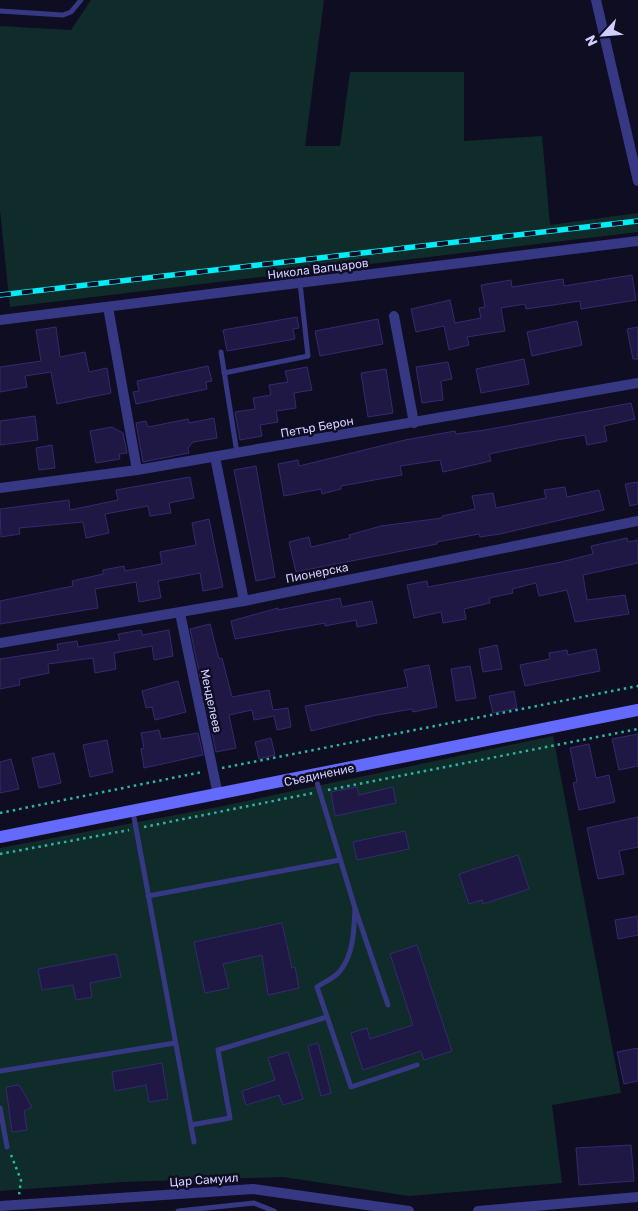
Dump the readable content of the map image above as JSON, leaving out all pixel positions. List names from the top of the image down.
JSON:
{
  "streets": {
    "street": [
      "Никола Вапцаров",
      "Петър Берон",
      "Пионерска",
      "Менделеев",
      "Съединение",
      "Цар Самуил"
    ]
  },
  "crossings": [
    ["Пионерска", "Менделеев"],
    ["Менделеев", "Съединение"]
  ],
  "north": "bottom left"
}
